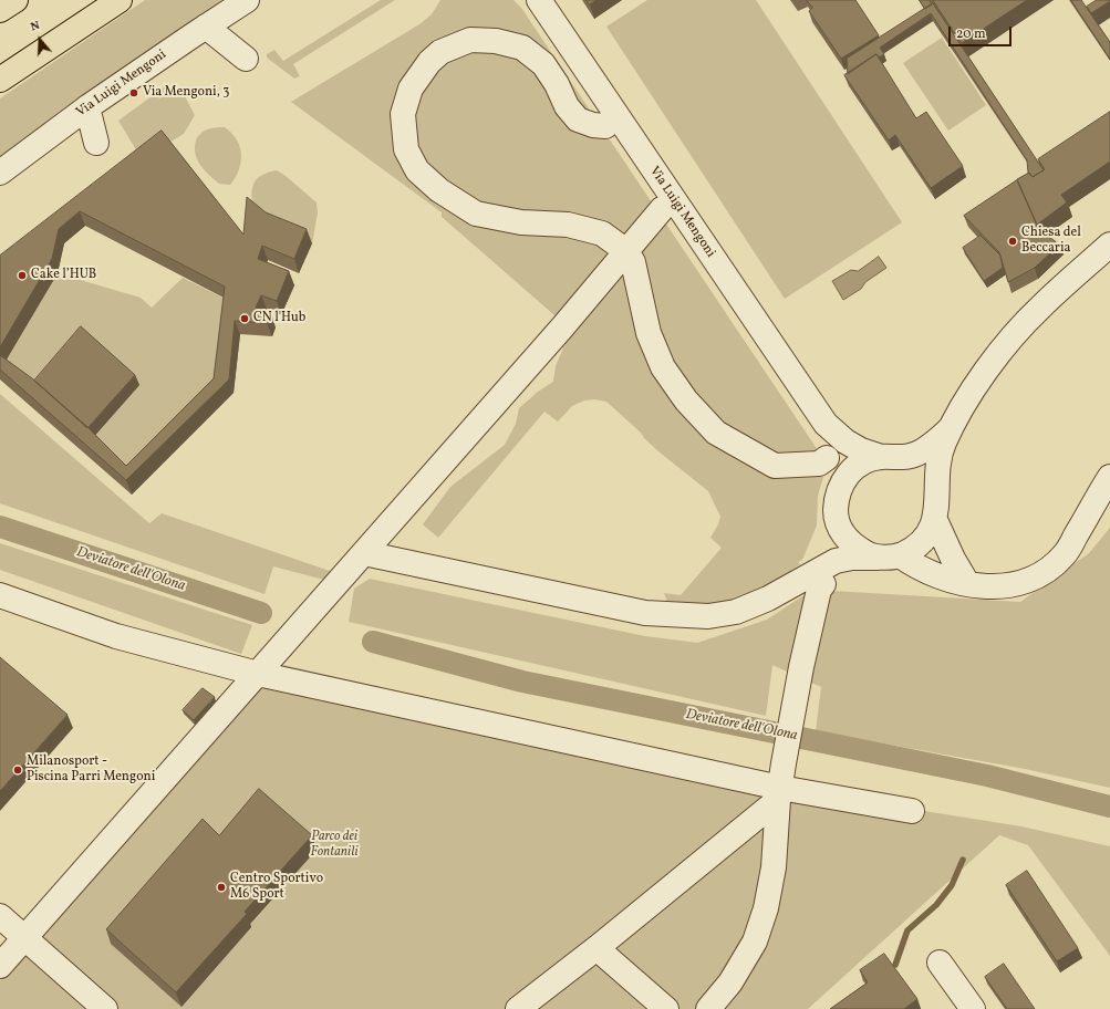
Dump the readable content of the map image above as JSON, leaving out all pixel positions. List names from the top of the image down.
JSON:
{
  "streets": {
    "street": ["Via Luigi Mengoni"]
  },
  "water": ["Deviatore dell'Olona"],
  "parks": ["Parco dei Fontanili"],
  "places": [
    "Via Mengoni, 3",
    "Chiesa del Beccaria",
    "Cake l’HUB",
    "CN l'Hub",
    "Milanosport - Piscina Parri Mengoni",
    "Centro Sportivo M6 Sport"
  ],
  "scale_bar": "20 m",
  "north": "top"
}
